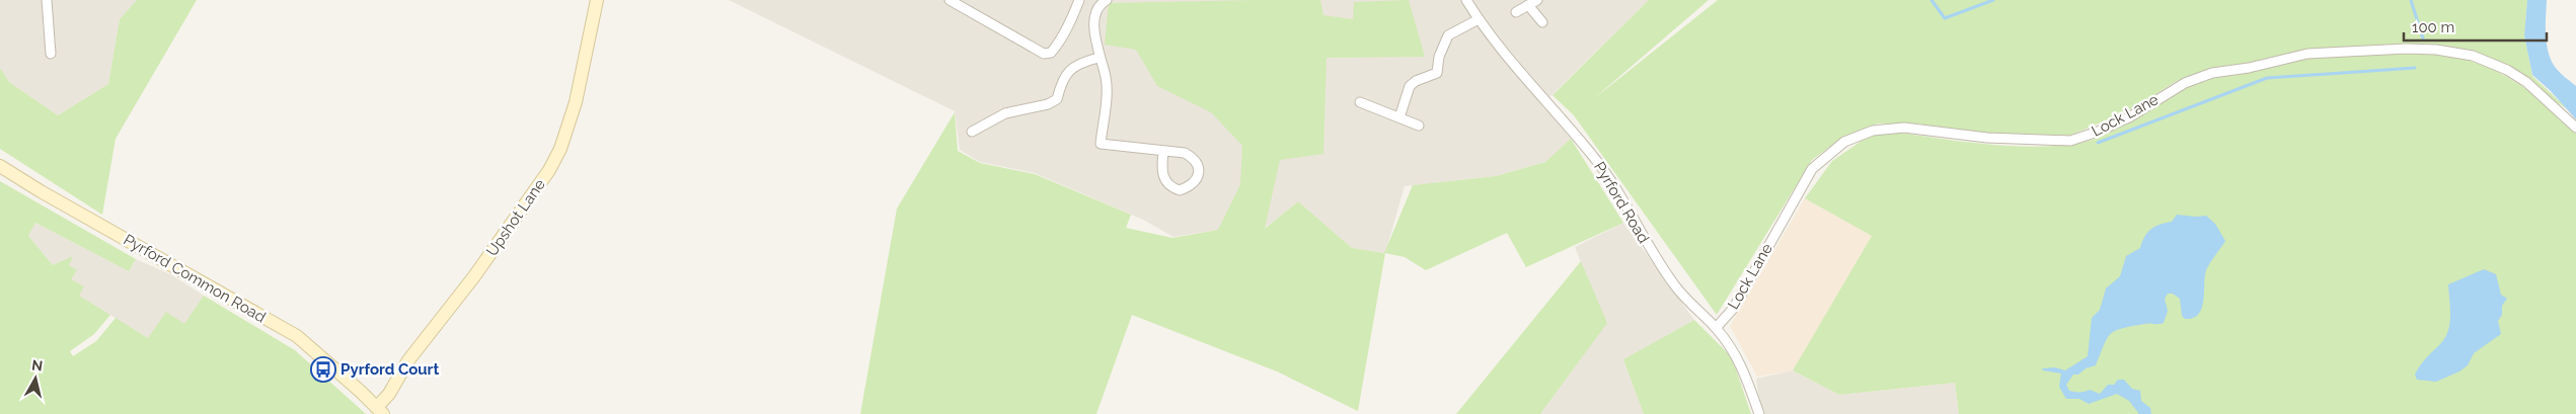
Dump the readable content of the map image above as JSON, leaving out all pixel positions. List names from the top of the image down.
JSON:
{
  "streets": {
    "main road": ["Upshot Lane", "Pyrford Common Road"],
    "street": ["Lock Lane", "Pyrford Road"]
  },
  "crossings": [
    ["Lock Lane", "Pyrford Road"],
    ["Upshot Lane", "Pyrford Common Road"]
  ],
  "places": {
    "bus stop": ["Pyrford Court"]
  },
  "scale_bar": "100 m",
  "north": "top"
}
